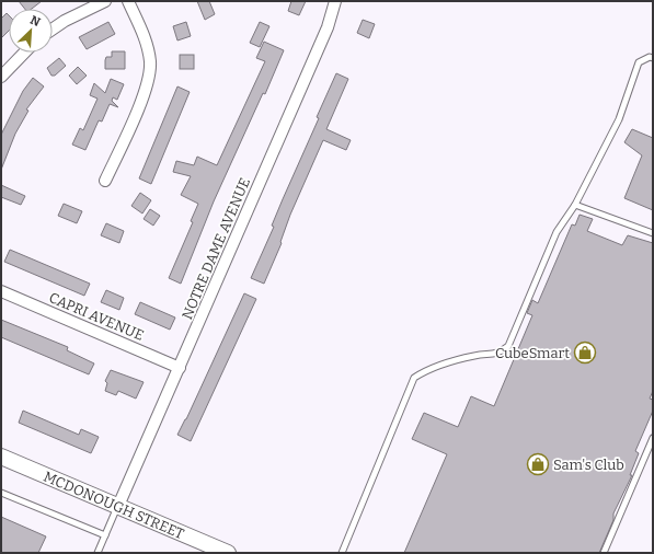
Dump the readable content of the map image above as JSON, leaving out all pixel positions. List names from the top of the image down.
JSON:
{
  "streets": {
    "street": ["NOTRE DAME AVENUE", "CAPRI AVENUE", "MCDONOUGH STREET"]
  },
  "crossings": [
    ["NOTRE DAME AVENUE", "CAPRI AVENUE"],
    ["NOTRE DAME AVENUE", "MCDONOUGH STREET"]
  ],
  "places": {
    "shop": ["CubeSmart", "Sam's Club"]
  },
  "north": "top right"
}
